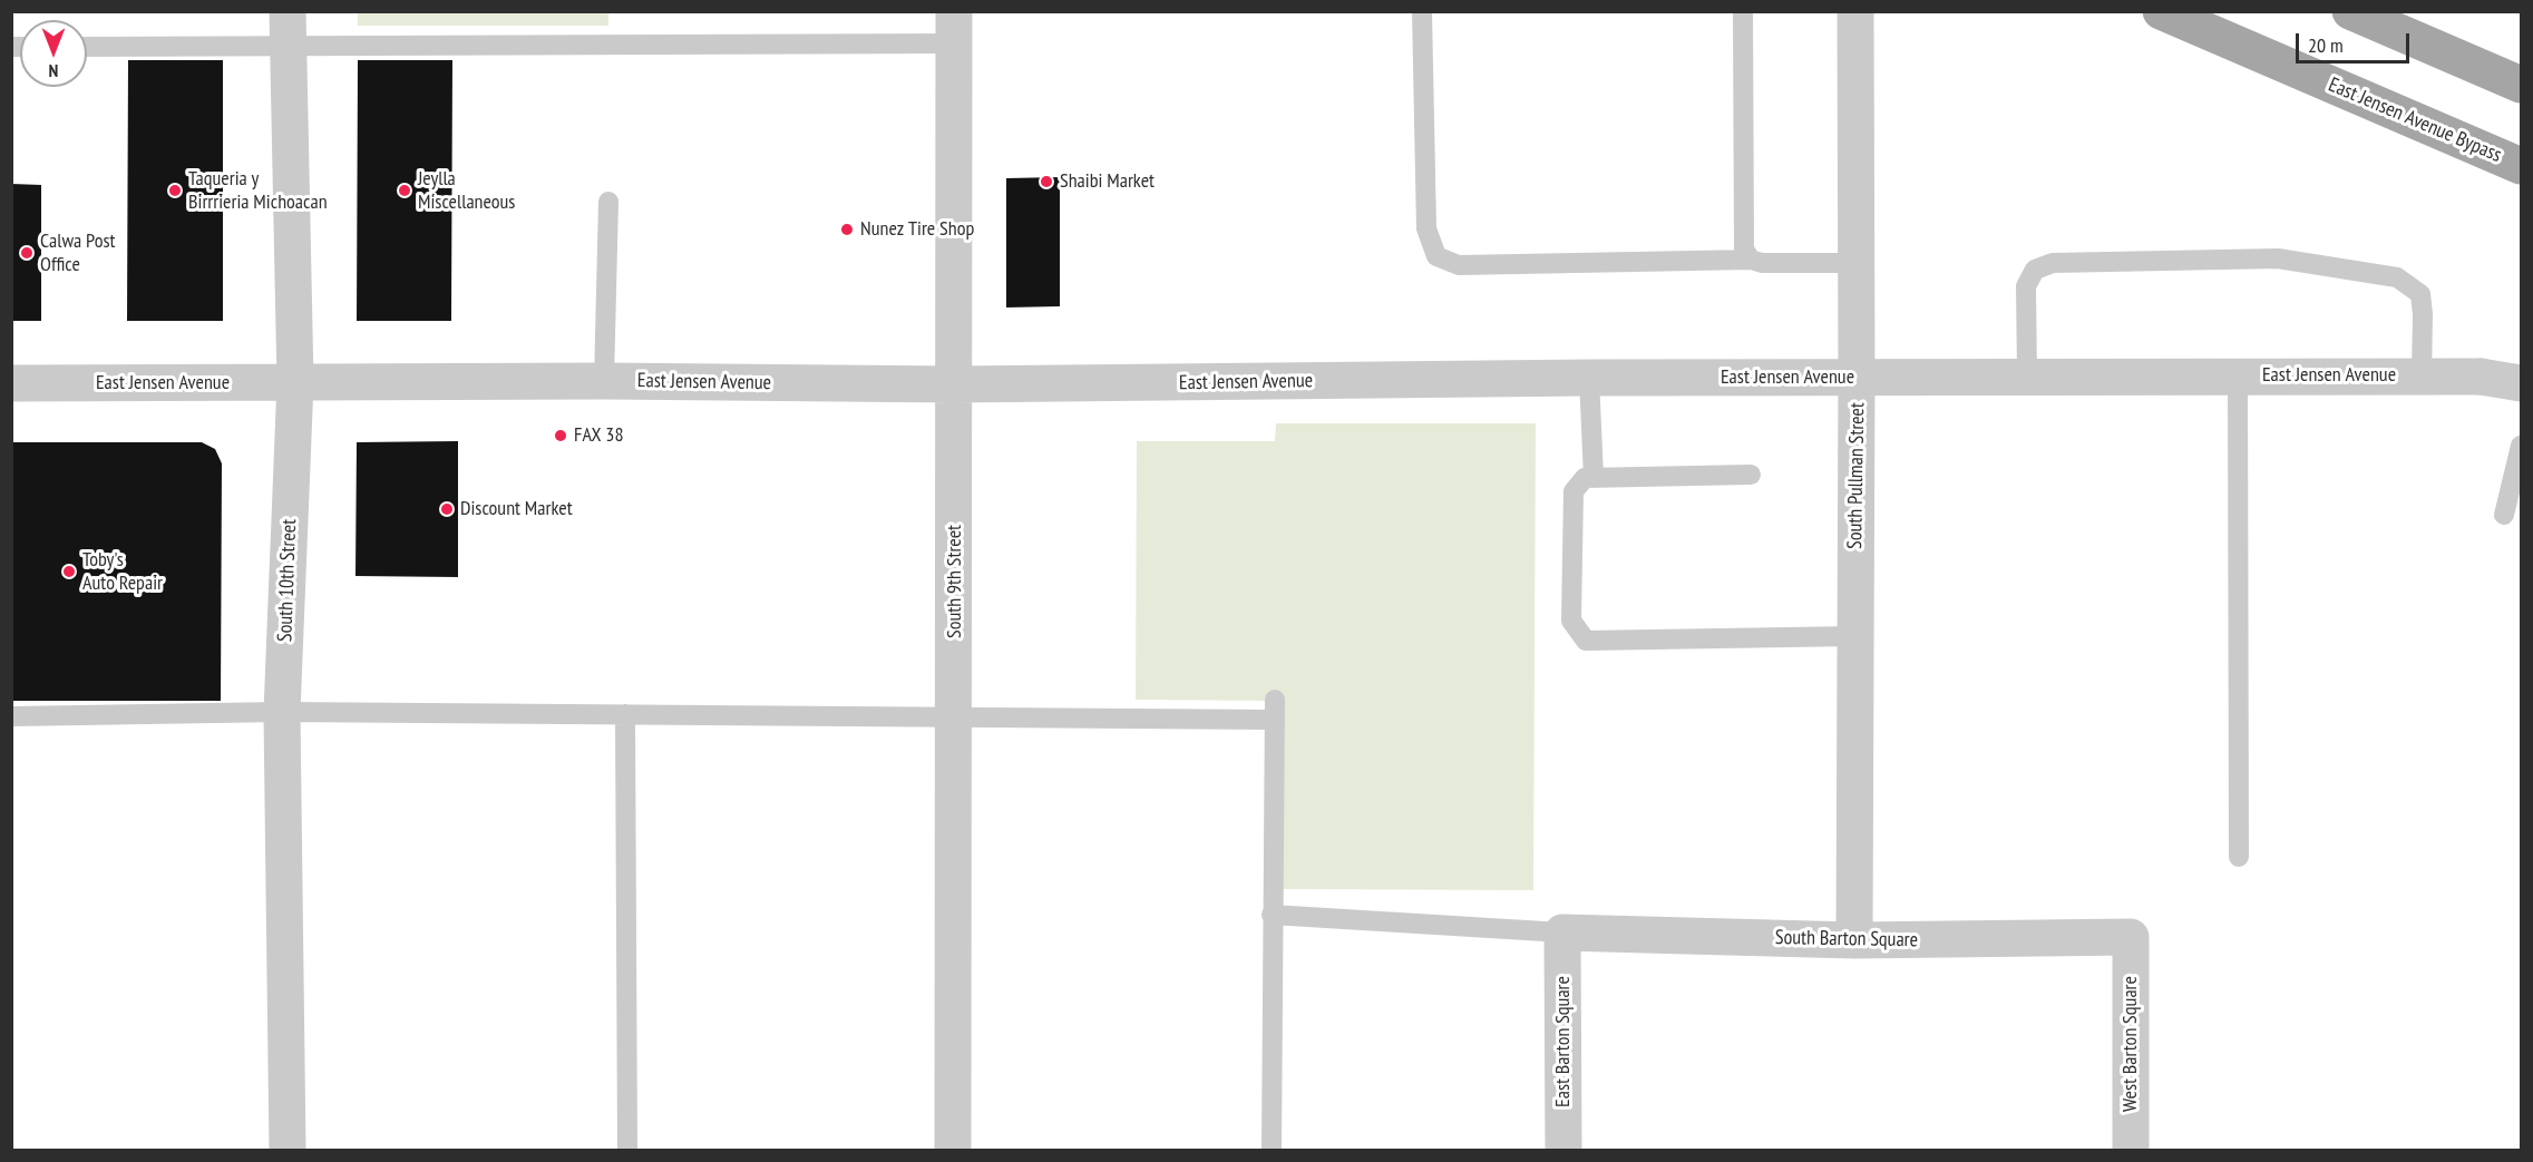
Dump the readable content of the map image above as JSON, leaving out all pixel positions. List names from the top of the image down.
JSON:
{
  "streets": {
    "main road": ["East Jensen Avenue Bypass"],
    "street": [
      "East Jensen Avenue",
      "South Pullman Street",
      "South 10th Street",
      "South 9th Street",
      "South Barton Square",
      "East Barton Square",
      "West Barton Square"
    ]
  },
  "crossings": [
    ["East Jensen Avenue", "South Pullman Street"],
    ["East Jensen Avenue", "South 10th Street"],
    ["East Jensen Avenue", "South 9th Street"],
    ["South Pullman Street", "South Barton Square"],
    ["South Barton Square", "East Barton Square"],
    ["South Barton Square", "West Barton Square"]
  ],
  "places": [
    "Shaibi Market",
    "Taqueria y Birrrieria Michoacan",
    "Jeylla Miscellaneous",
    "Nunez Tire Shop",
    "Calwa Post Office",
    "FAX 38",
    "Discount Market",
    "Toby's Auto Repair"
  ],
  "scale_bar": "20 m",
  "north": "bottom"
}
